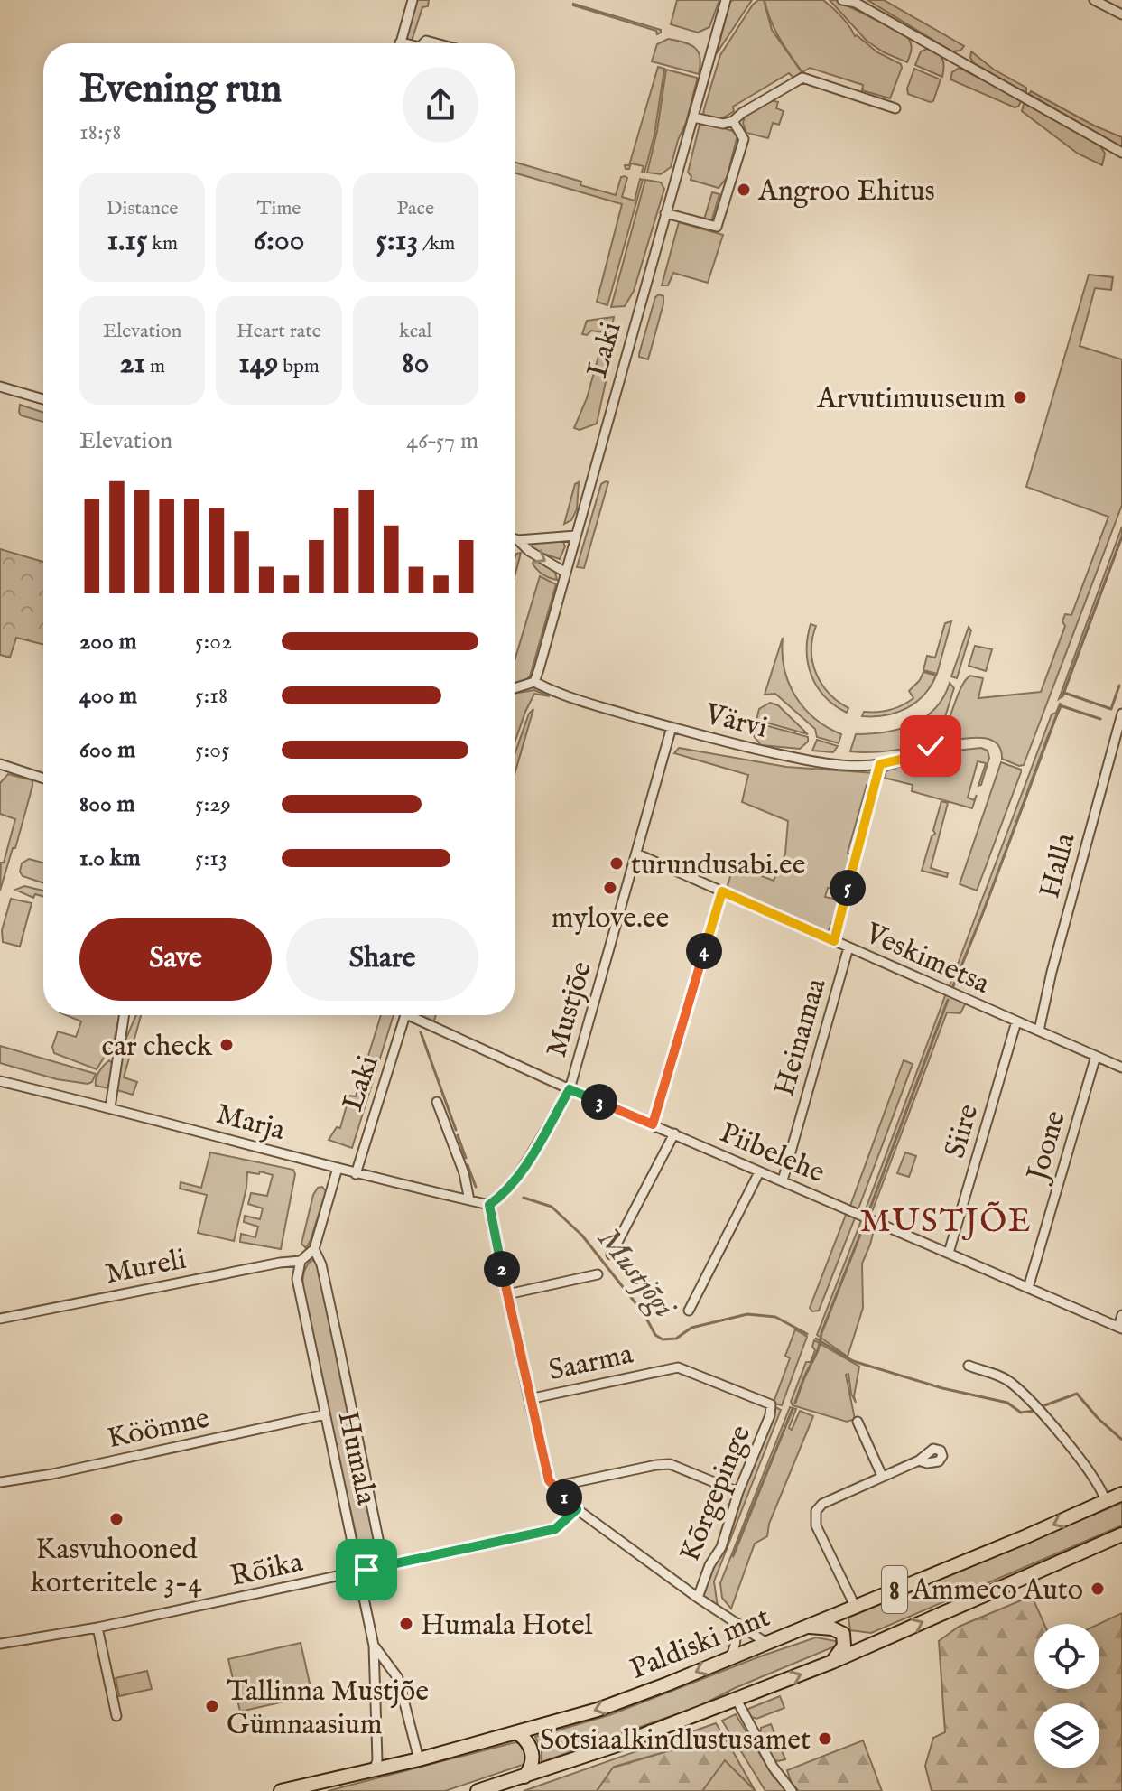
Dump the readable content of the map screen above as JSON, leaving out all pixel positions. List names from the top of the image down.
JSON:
{
  "streets": {
    "main road": ["8", "Paldiski mnt"],
    "street": [
      "Laki",
      "Värvi",
      "Halla",
      "Veskimetsa",
      "Mustjõe",
      "Heinamaa",
      "Marja",
      "Siire",
      "Joone",
      "Piibelehe",
      "Mureli",
      "Saarma",
      "Köömne",
      "Humala",
      "Kõrgepinge",
      "Rõika"
    ]
  },
  "crossings": [
    ["Laki", "Värvi"],
    ["Laki", "Marja"],
    ["Värvi", "Mustjõe"],
    ["Halla", "Veskimetsa"],
    ["Veskimetsa", "Mustjõe"],
    ["Veskimetsa", "Heinamaa"],
    ["Veskimetsa", "Siire"],
    ["Veskimetsa", "Joone"],
    ["Mustjõe", "Marja"],
    ["Mustjõe", "Piibelehe"],
    ["Heinamaa", "Piibelehe"],
    ["Siire", "Piibelehe"],
    ["Joone", "Piibelehe"],
    ["Mureli", "Humala"],
    ["Saarma", "Kõrgepinge"],
    ["Köömne", "Humala"],
    ["Humala", "Rõika"],
    ["Humala", "Paldiski mnt"]
  ],
  "districts": ["MUSTJÕE"],
  "water": ["Mustjõgi"],
  "places": [
    "Angroo Ehitus",
    "Arvutimuuseum",
    "turundusabi.ee",
    "mylove.ee",
    "car check",
    "Kasvuhooned korteritele 3-4",
    "Ammeco Auto",
    "Humala Hotel",
    "Tallinna Mustjõe Gümnaasium",
    "Sotsiaalkindlustusamet"
  ],
  "page": {
    "heading": ["Evening run", "18:58"],
    "stats": [
      ["Distance", "1.15 km"],
      ["Time", "6:00"],
      ["Pace", "5:13 /km"],
      ["Elevation", "21 m"],
      ["Heart rate", "149 bpm"],
      ["kcal", "80"]
    ],
    "chart": ["Elevation", "46–57 m"],
    "list": [
      {
        "name": "200 m",
        "note": "5:02"
      },
      {
        "name": "400 m",
        "note": "5:18"
      },
      {
        "name": "600 m",
        "note": "5:05"
      },
      {
        "name": "800 m",
        "note": "5:29"
      },
      {
        "name": "1.0 km",
        "note": "5:13"
      }
    ],
    "pins": [
      "5",
      "4",
      "3",
      "2",
      "1"
    ],
    "buttons": ["Save", "Share"]
  }
}
